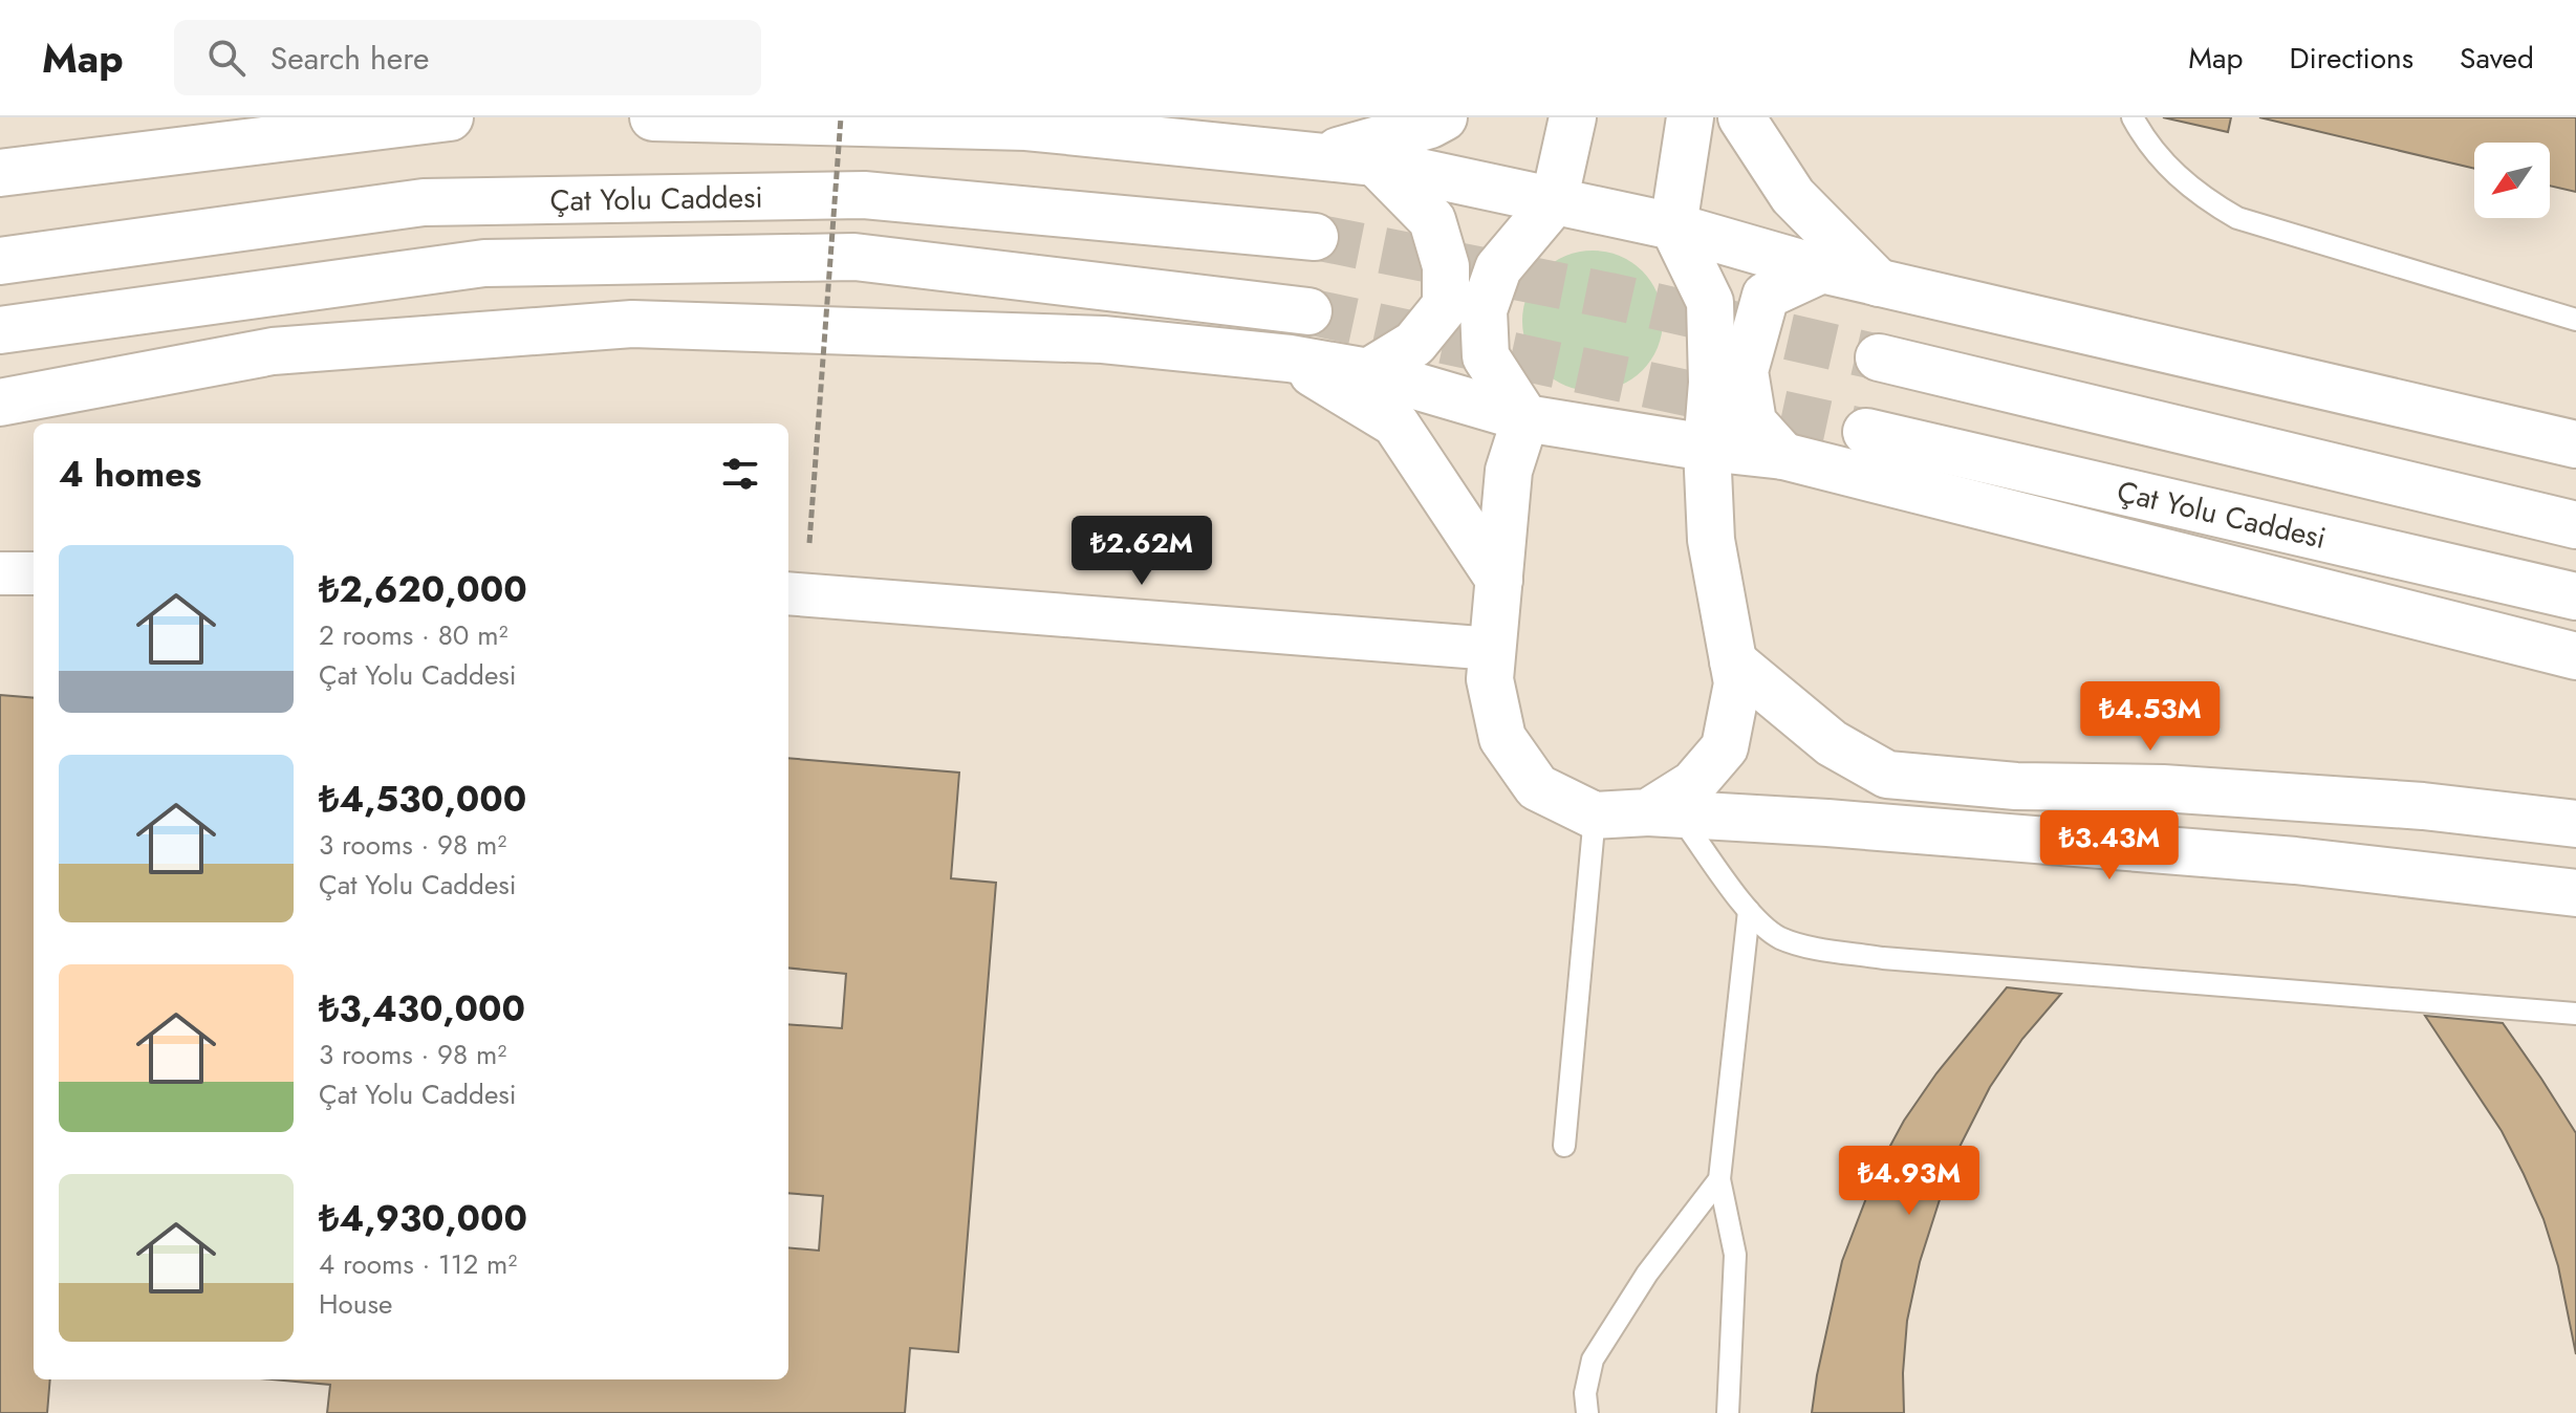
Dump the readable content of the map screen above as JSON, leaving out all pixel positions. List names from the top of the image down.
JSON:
{
  "streets": {
    "main road": ["Çat Yolu Caddesi"]
  },
  "north": "bottom left",
  "page": {
    "header": "Map",
    "search": "Search here",
    "nav": ["Map", "Directions", "Saved"],
    "heading": "4 homes",
    "price": [
      "₺2.62M",
      "₺4.53M",
      "₺3.43M",
      "₺4.93M"
    ],
    "list": [
      {
        "name": "₺2,620,000",
        "note": "2 rooms · 80 m² · Çat Yolu Caddesi"
      },
      {
        "name": "₺4,530,000",
        "note": "3 rooms · 98 m² · Çat Yolu Caddesi"
      },
      {
        "name": "₺3,430,000",
        "note": "3 rooms · 98 m² · Çat Yolu Caddesi"
      },
      {
        "name": "₺4,930,000",
        "note": "4 rooms · 112 m² · House"
      }
    ]
  }
}
